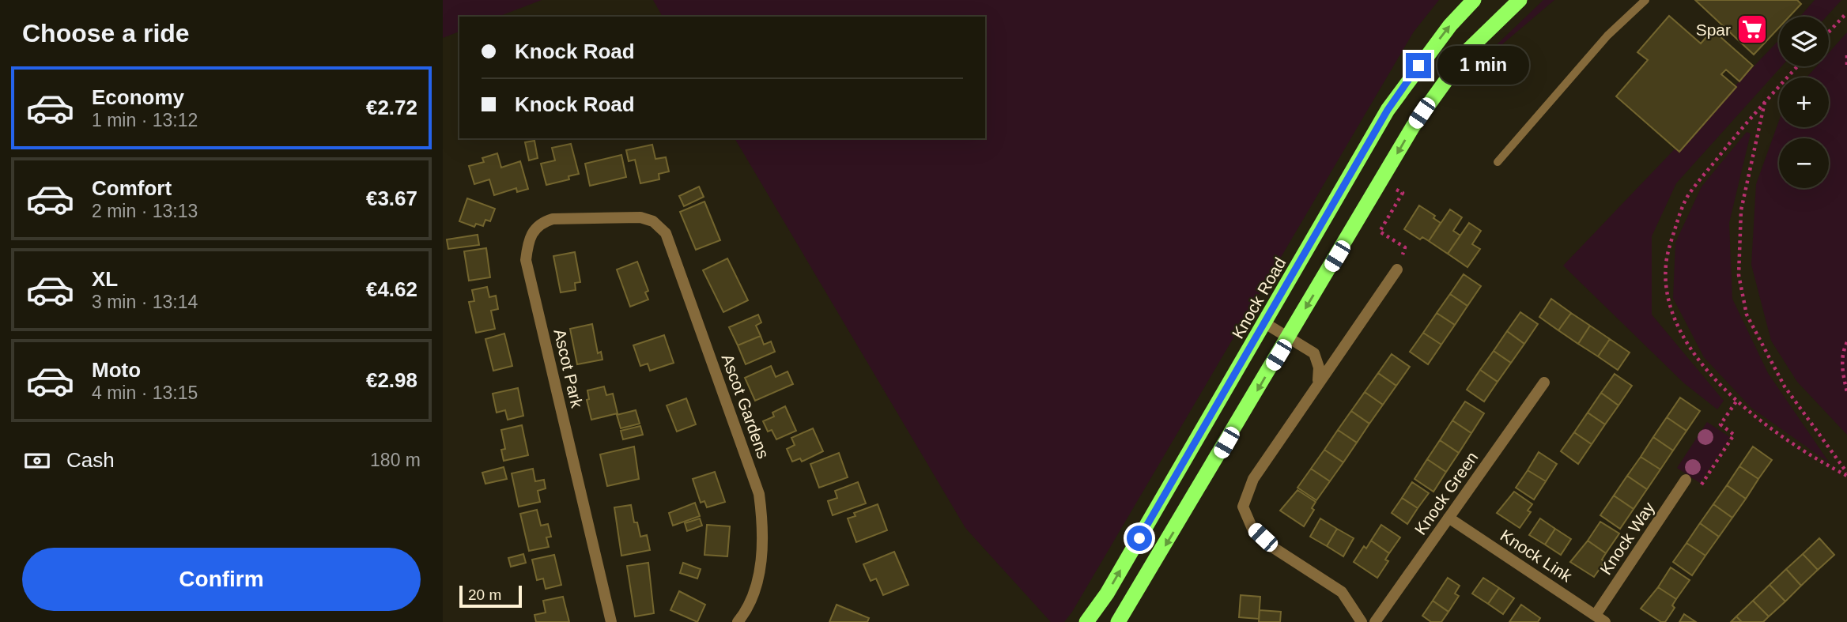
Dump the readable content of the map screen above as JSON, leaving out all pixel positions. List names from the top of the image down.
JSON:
{
  "streets": {
    "highway": ["Knock Road"],
    "street": [
      "Ascot Park",
      "Ascot Gardens",
      "Knock Green",
      "Knock Way",
      "Knock Link"
    ]
  },
  "crossings": [
    ["Ascot Park", "Ascot Gardens"],
    ["Knock Green", "Knock Link"],
    ["Knock Way", "Knock Link"]
  ],
  "places": {
    "supermarket": ["Spar"]
  },
  "scale_bar": "20 m",
  "page": {
    "heading": "Choose a ride",
    "map_buttons": ["+", "−"],
    "banner": ["Knock Road", "Knock Road"],
    "bubble": "1 min",
    "list": [
      {
        "name": "Economy",
        "note": "1 min · 13:12",
        "value": "€2.72"
      },
      {
        "name": "Comfort",
        "note": "2 min · 13:13",
        "value": "€3.67"
      },
      {
        "name": "XL",
        "note": "3 min · 13:14",
        "value": "€4.62"
      },
      {
        "name": "Moto",
        "note": "4 min · 13:15",
        "value": "€2.98"
      }
    ],
    "pay": ["Cash", "180 m"],
    "buttons": "Confirm",
    "scale": "20 m"
  }
}
